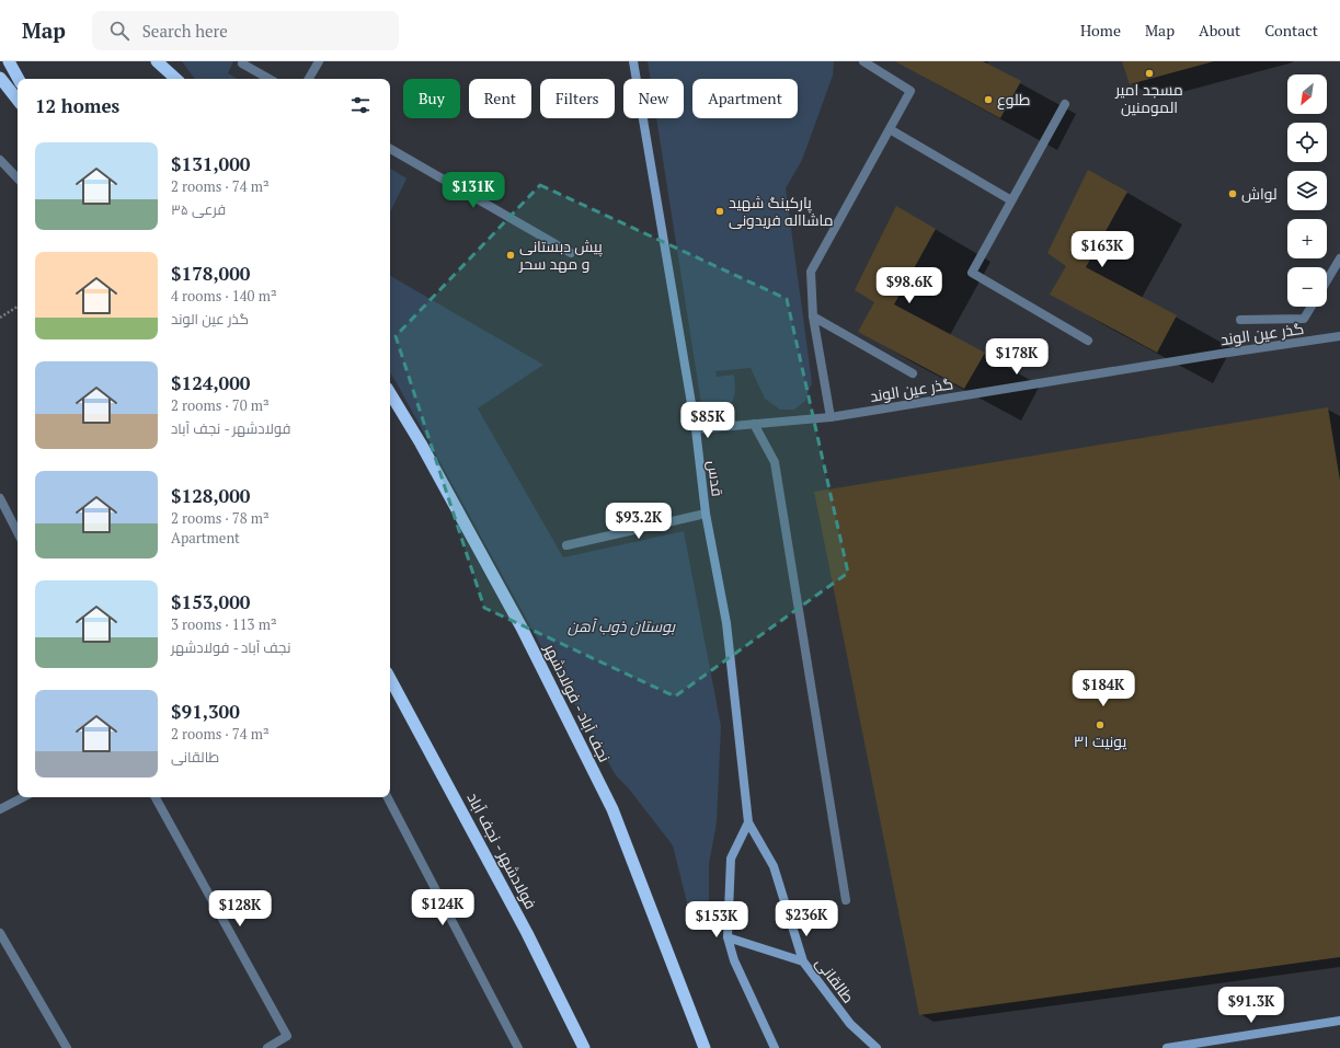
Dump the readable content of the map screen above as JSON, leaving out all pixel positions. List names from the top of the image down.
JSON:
{
  "streets": {
    "highway": ["نجف آباد - فولادشهر", "فولادشهر - نجف آباد"],
    "main road": ["قدس", "طالقانی"],
    "street": ["گذر عین الوند"]
  },
  "crossings": [
    ["گذر عین الوند", "قدس"],
    ["قدس", "طالقانی"]
  ],
  "parks": ["بوستان ذوب آهن"],
  "places": [
    "مسجد امیر المومنین",
    "طلوع",
    "لواش",
    "پارکینگ شهید ماشااله فریدونی",
    "پیش دبستانی و مهد سحر",
    "یونیت ۳۱"
  ],
  "north": "bottom left",
  "page": {
    "header": "Map",
    "search": "Search here",
    "nav": [
      "Home",
      "Map",
      "About",
      "Contact"
    ],
    "map_buttons": ["+", "−"],
    "chip": [
      "Buy",
      "Rent",
      "Filters",
      "New",
      "Apartment"
    ],
    "heading": "12 homes",
    "list": [
      {
        "name": "$131,000",
        "note": "2 rooms · 74 m² · فرعی ۳۵"
      },
      {
        "name": "$178,000",
        "note": "4 rooms · 140 m² · گذر عین الوند"
      },
      {
        "name": "$124,000",
        "note": "2 rooms · 70 m² · فولادشهر - نجف آباد"
      },
      {
        "name": "$128,000",
        "note": "2 rooms · 78 m² · Apartment"
      },
      {
        "name": "$153,000",
        "note": "3 rooms · 113 m² · نجف آباد - فولادشهر"
      },
      {
        "name": "$91,300",
        "note": "2 rooms · 74 m² · طالقانی"
      }
    ],
    "price": [
      "$131K",
      "$163K",
      "$98.6K",
      "$178K",
      "$85K",
      "$93.2K",
      "$184K",
      "$124K",
      "$128K",
      "$236K",
      "$153K",
      "$91.3K"
    ]
  }
}
